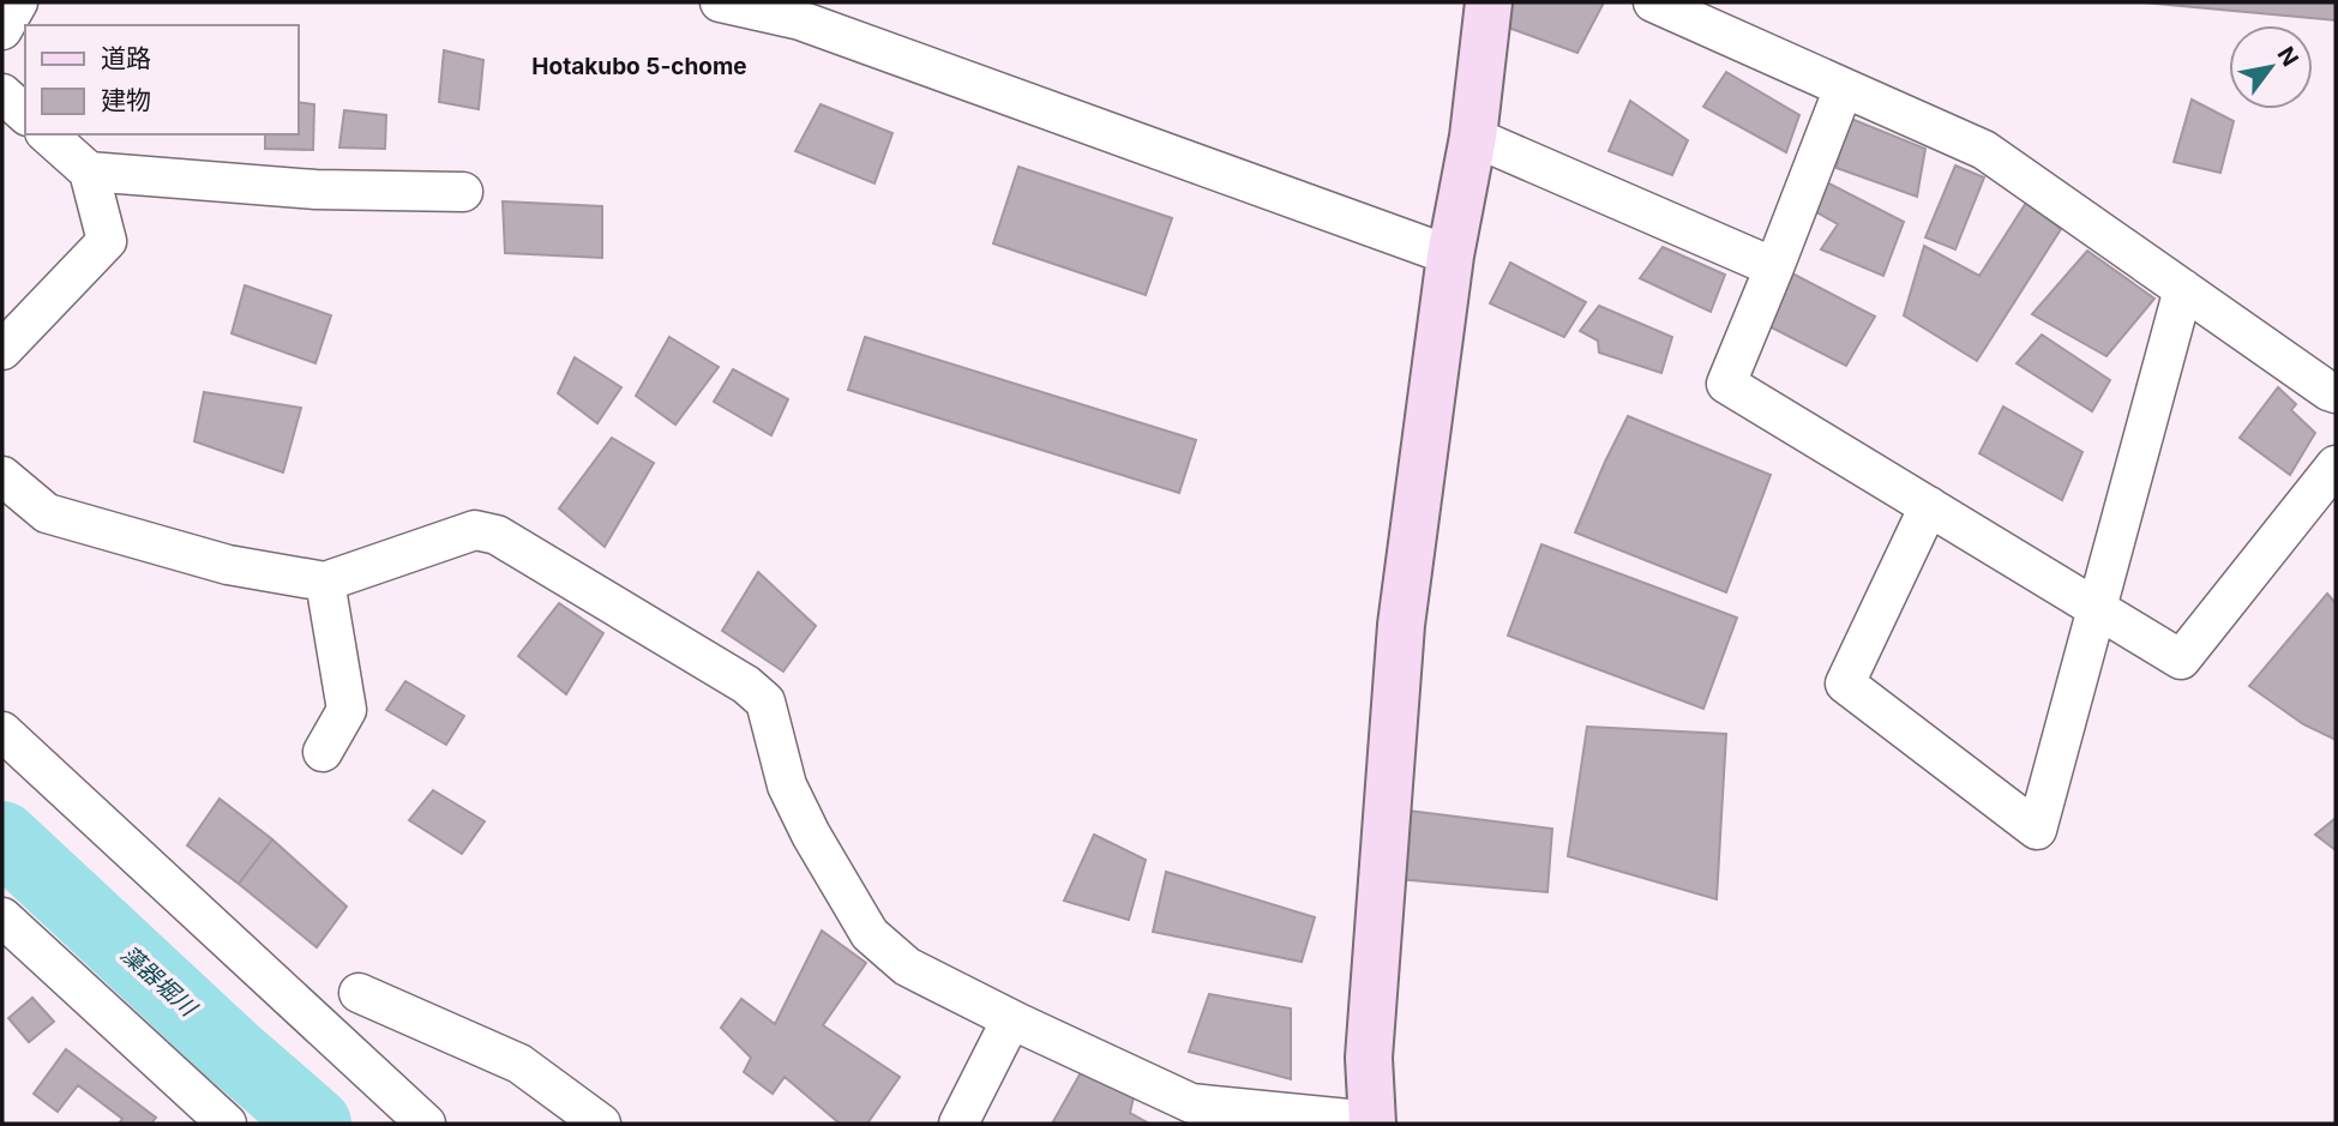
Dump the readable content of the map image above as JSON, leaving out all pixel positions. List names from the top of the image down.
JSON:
{
  "districts": ["Hotakubo 5-chome"],
  "water": ["藻器堀川"],
  "legend": ["道路", "建物"],
  "north": "top right"
}
